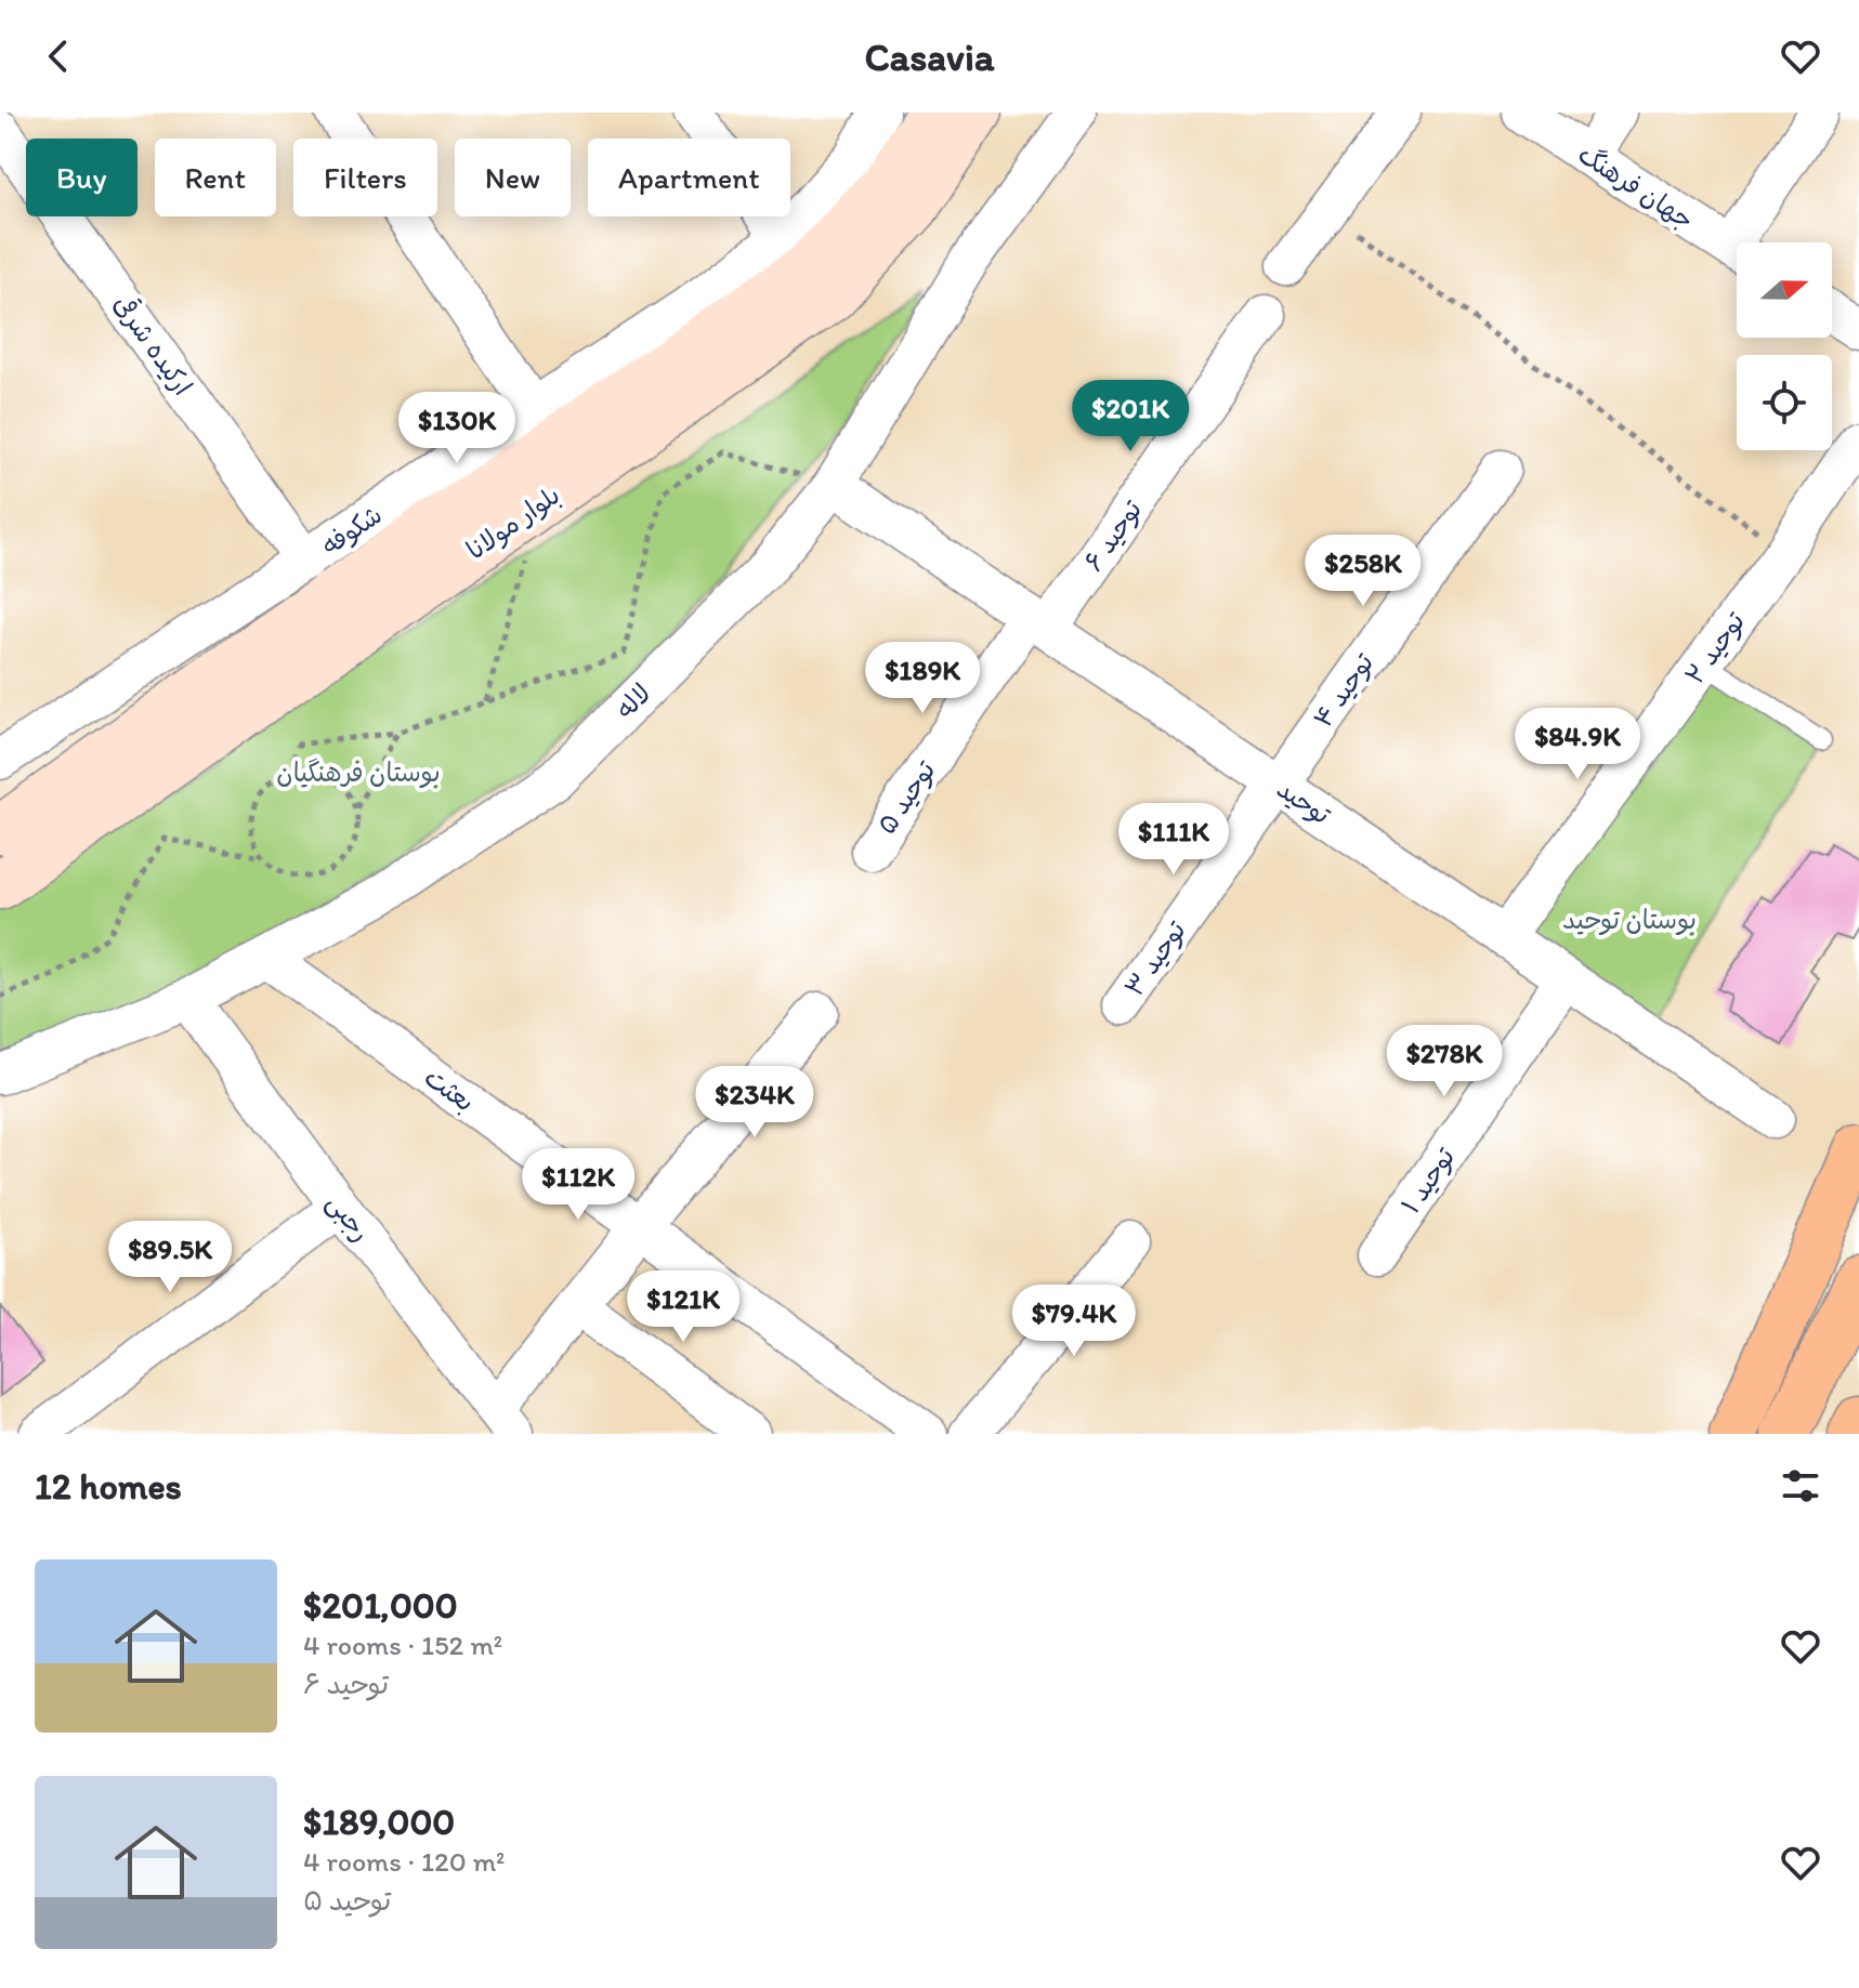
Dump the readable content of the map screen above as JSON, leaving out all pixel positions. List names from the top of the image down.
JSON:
{
  "streets": {
    "main road": ["بلوار مولانا"],
    "street": [
      "جهان فرهنگ",
      "ارکیده شرقی",
      "شکوفه",
      "توحید ۶",
      "توحید ۲",
      "توحید ۴",
      "لاله",
      "توحید ۵",
      "توحید",
      "توحید ۳",
      "بعثت",
      "توحید ۱",
      "رجبی"
    ]
  },
  "crossings": [
    ["ارکیده شرقی", "شکوفه"],
    ["توحید ۶", "توحید ۵"],
    ["توحید ۶", "توحید"],
    ["توحید ۲", "توحید"],
    ["توحید ۴", "توحید"],
    ["توحید ۴", "توحید ۳"],
    ["لاله", "توحید"],
    ["لاله", "بعثت"],
    ["لاله", "رجبی"],
    ["توحید ۵", "توحید"],
    ["توحید", "توحید ۳"],
    ["توحید", "توحید ۱"]
  ],
  "parks": ["بوستان فرهنگیان", "بوستان توحید"],
  "north": "right",
  "page": {
    "header": "Casavia",
    "chip": [
      "Buy",
      "Rent",
      "Filters",
      "New",
      "Apartment"
    ],
    "price": [
      "$201K",
      "$130K",
      "$258K",
      "$189K",
      "$84.9K",
      "$111K",
      "$278K",
      "$234K",
      "$112K",
      "$89.5K",
      "$121K",
      "$79.4K"
    ],
    "heading": "12 homes",
    "list": [
      {
        "name": "$201,000",
        "note": "4 rooms · 152 m² · توحید ۶"
      },
      {
        "name": "$189,000",
        "note": "4 rooms · 120 m² · توحید ۵"
      }
    ]
  }
}
